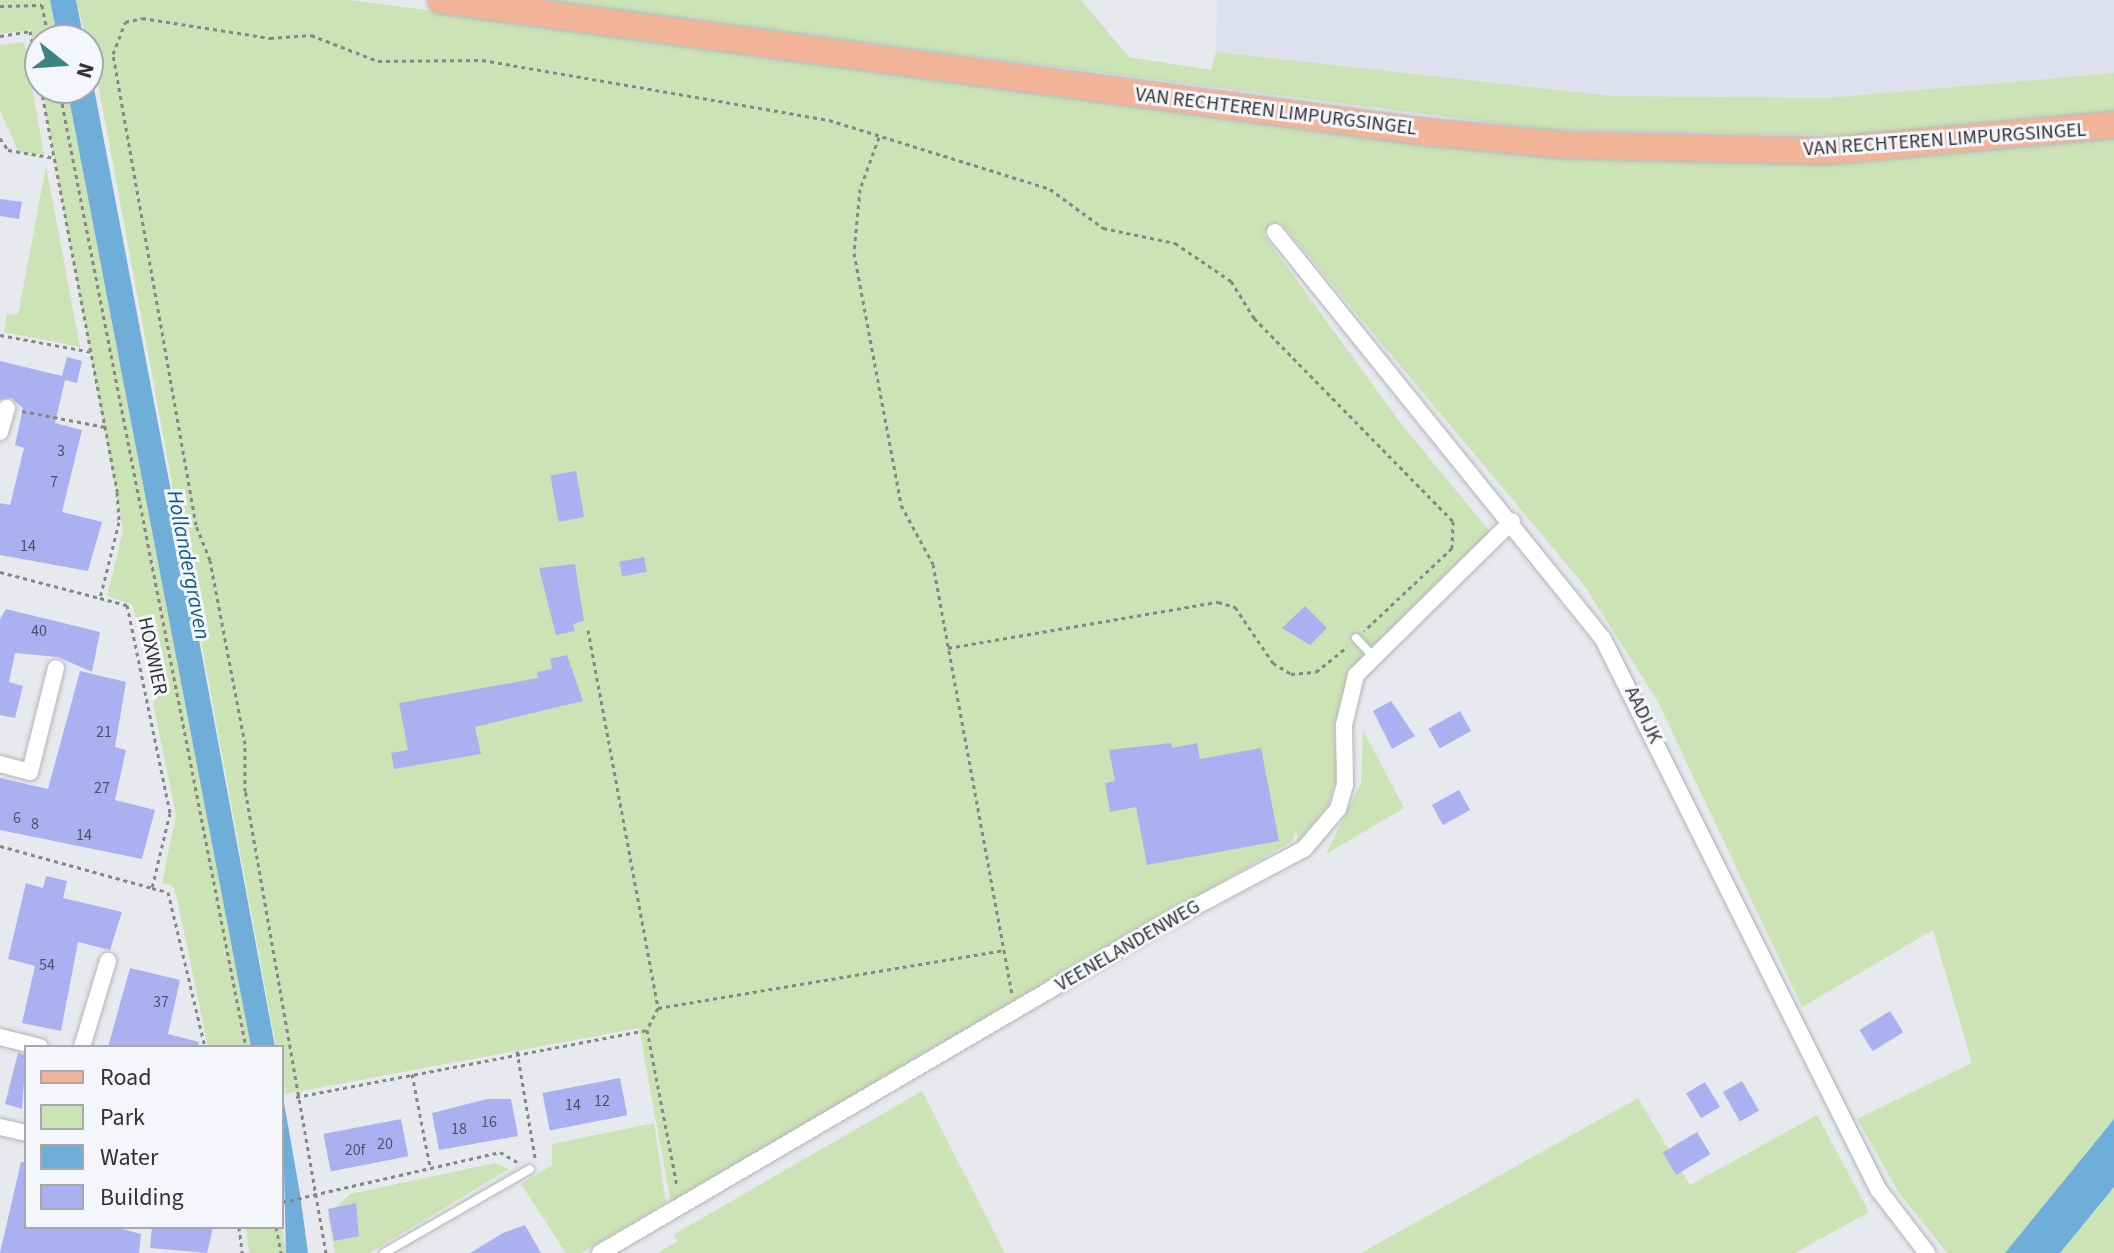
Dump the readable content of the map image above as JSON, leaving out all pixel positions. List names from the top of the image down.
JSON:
{
  "streets": {
    "main road": ["VAN RECHTEREN LIMPURGSINGEL"],
    "street": ["AADIJK", "VEENELANDENWEG"],
    "path": ["HOXWIER"]
  },
  "crossings": [
    ["AADIJK", "VEENELANDENWEG"]
  ],
  "water": ["Hollandergraven"],
  "house_numbers": [
    "3",
    "7",
    "14",
    "40",
    "21",
    "27",
    "6",
    "8",
    "14",
    "54",
    "37",
    "12",
    "14",
    "16",
    "18",
    "20",
    "20f"
  ],
  "legend": [
    "Road",
    "Park",
    "Water",
    "Building"
  ],
  "north": "right"
}
